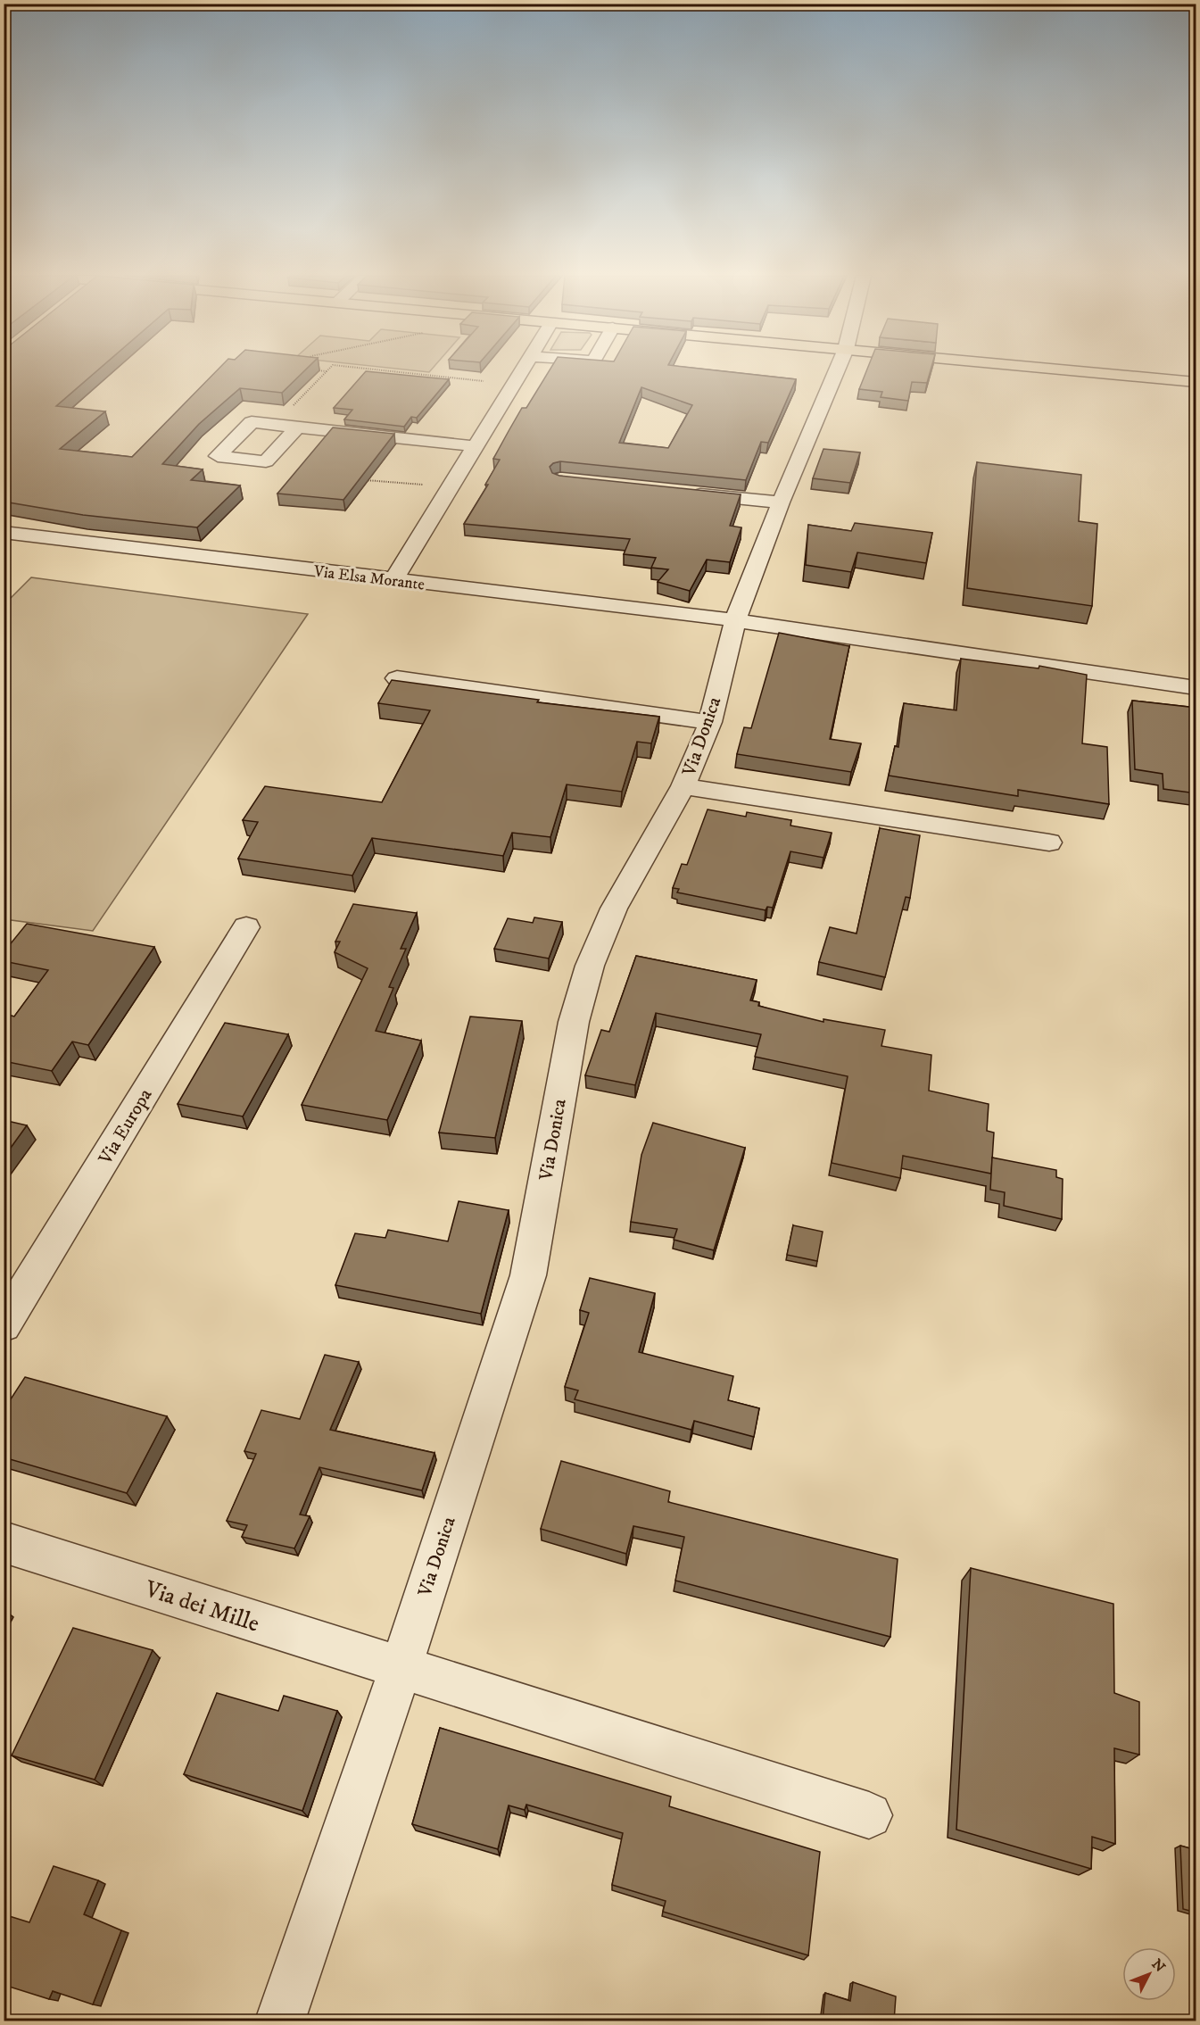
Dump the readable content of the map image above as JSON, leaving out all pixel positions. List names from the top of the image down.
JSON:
{
  "streets": {
    "street": [
      "Via Elsa Morante",
      "Via Donica",
      "Via Europa",
      "Via dei Mille"
    ]
  },
  "crossings": [
    ["Via Elsa Morante", "Via Donica"],
    ["Via Donica", "Via dei Mille"]
  ],
  "north": "top right"
}
